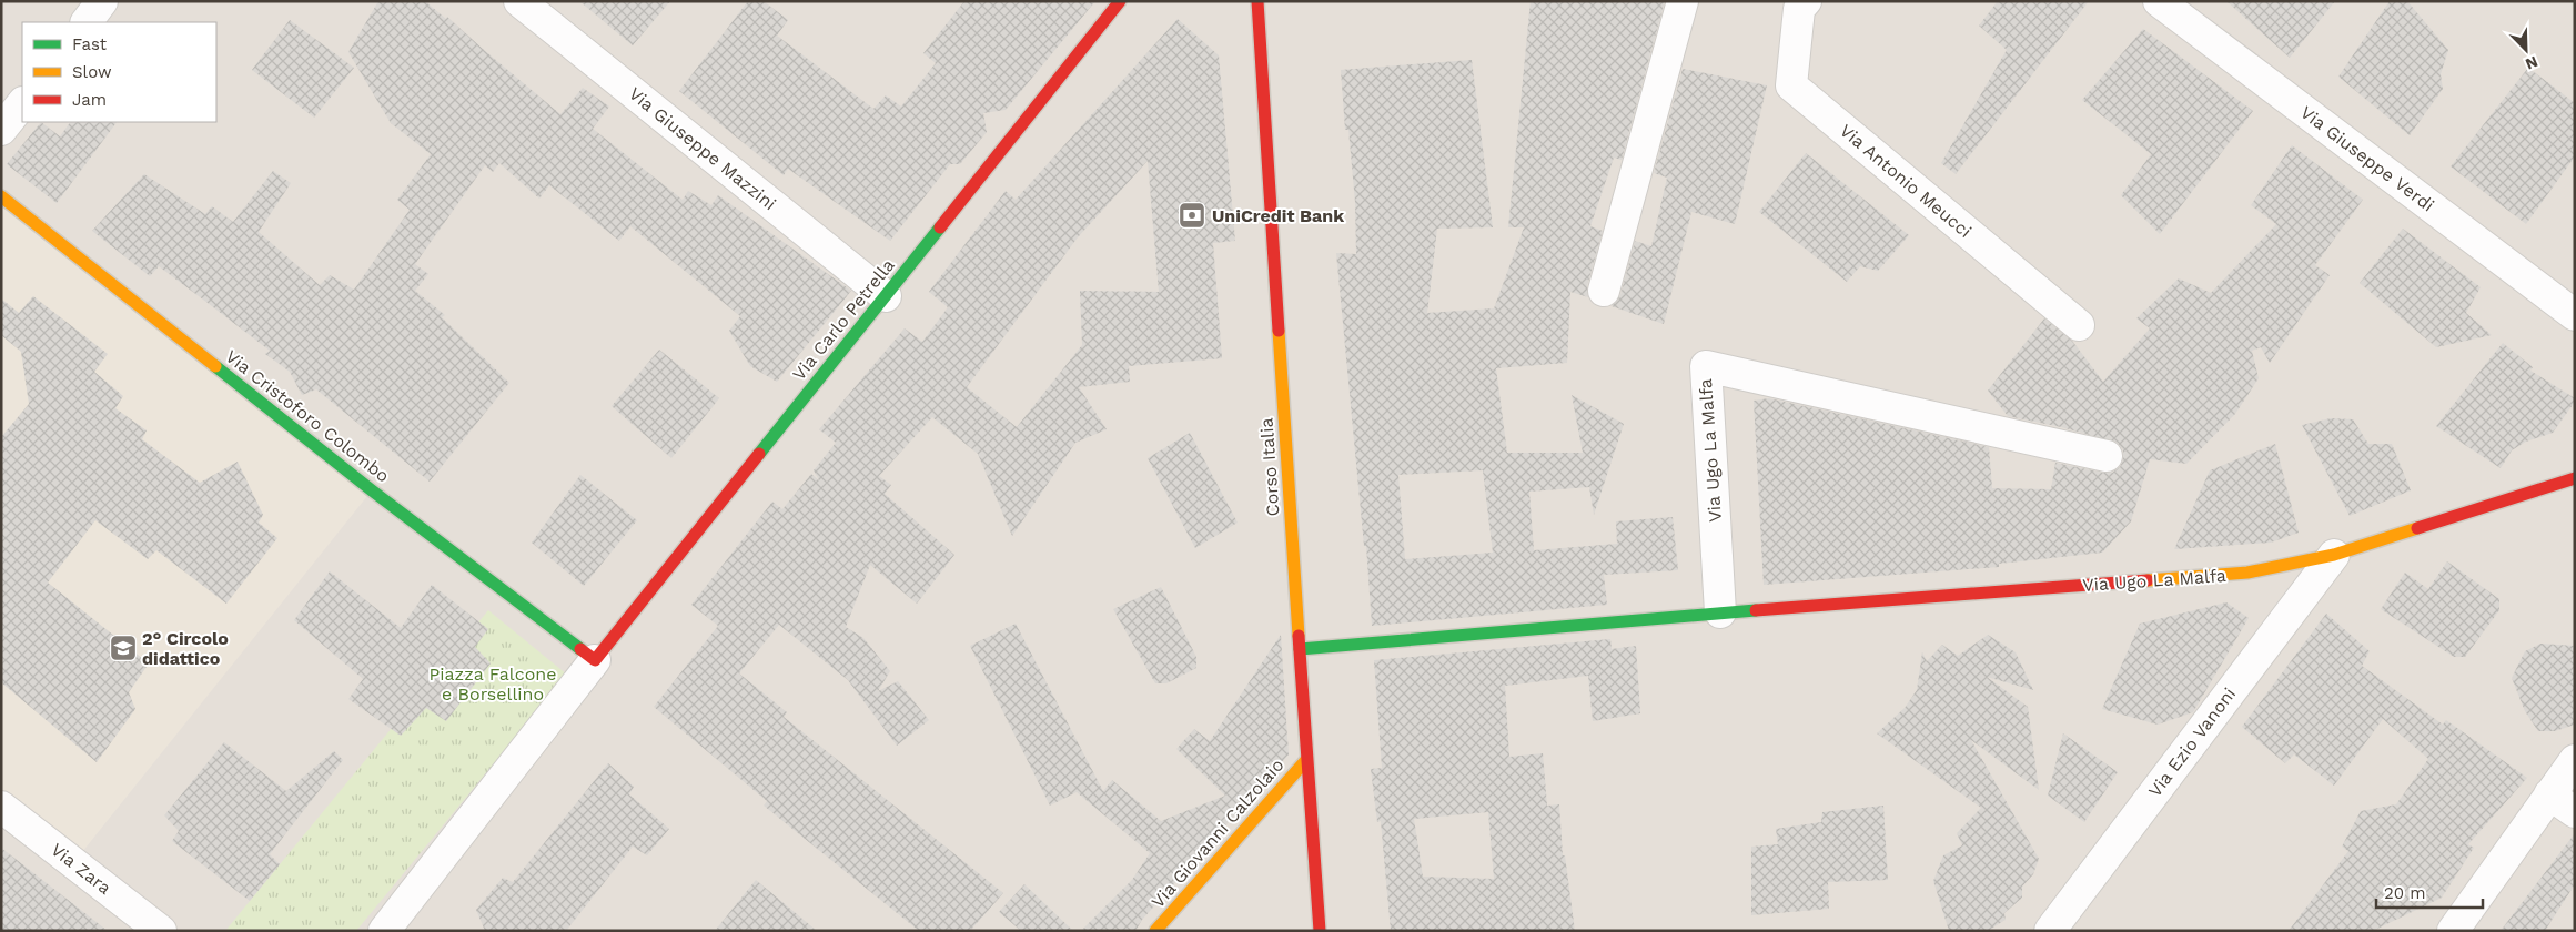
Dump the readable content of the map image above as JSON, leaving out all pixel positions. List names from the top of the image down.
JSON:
{
  "streets": {
    "street": [
      "Via Giuseppe Mazzini",
      "Via Giuseppe Verdi",
      "Via Antonio Meucci",
      "Via Carlo Petrella",
      "Via Cristoforo Colombo",
      "Via Ugo La Malfa",
      "Corso Italia",
      "Via Ezio Vanoni",
      "Via Giovanni Calzolaio",
      "Via Zara"
    ]
  },
  "crossings": [
    ["Via Giuseppe Mazzini", "Via Carlo Petrella"],
    ["Via Carlo Petrella", "Via Cristoforo Colombo"],
    ["Via Ugo La Malfa", "Corso Italia"],
    ["Via Ugo La Malfa", "Via Ezio Vanoni"],
    ["Corso Italia", "Via Giovanni Calzolaio"]
  ],
  "parks": ["Piazza Falcone e Borsellino"],
  "places": {
    "bank": ["UniCredit Bank"],
    "school or university": ["2° Circolo didattico"]
  },
  "legend": ["Fast", "Slow", "Jam"],
  "scale_bar": "20 m",
  "north": "bottom right"
}
